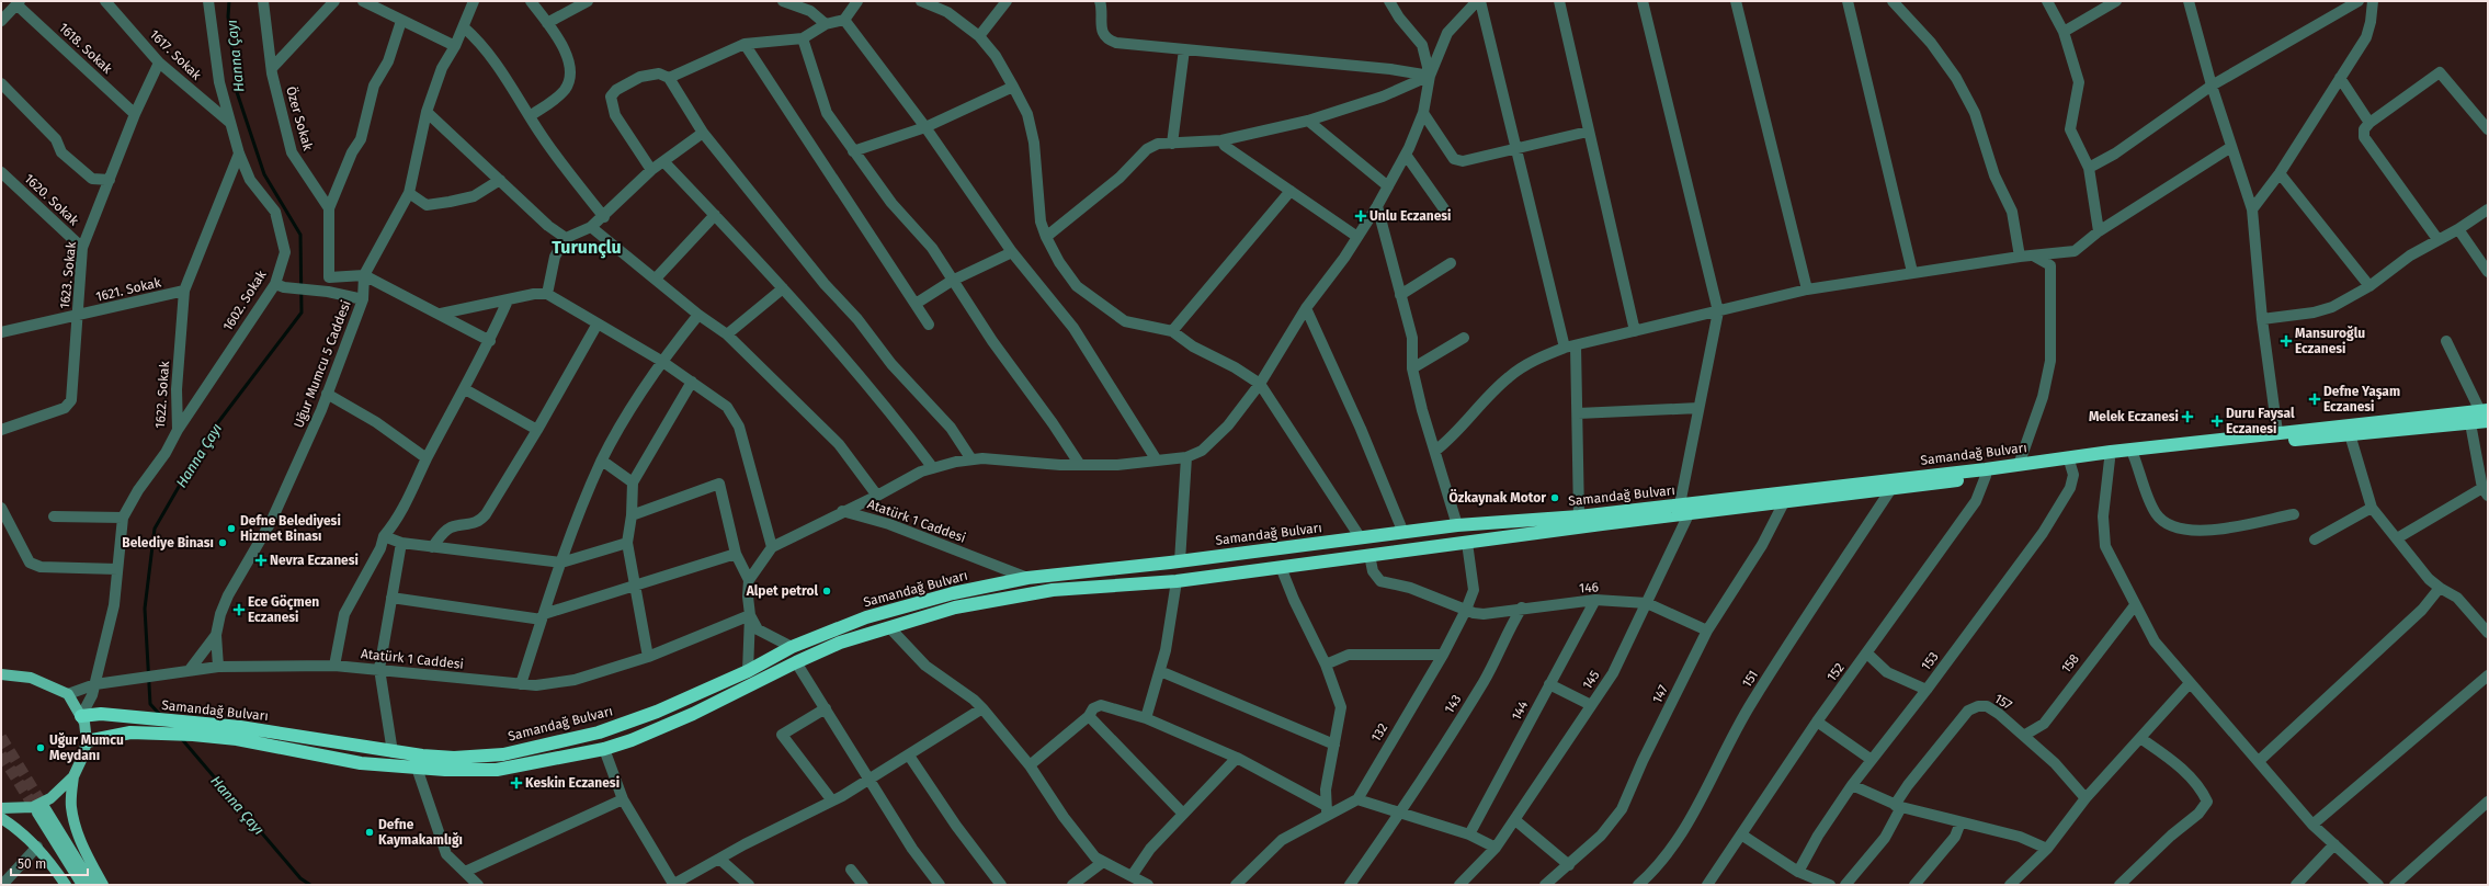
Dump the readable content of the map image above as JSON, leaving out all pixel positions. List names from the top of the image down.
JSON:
{
  "streets": {
    "highway": ["Samandağ Bulvarı"],
    "street": [
      "1618. Sokak",
      "1617. Sokak",
      "Özer Sokak",
      "1620. Sokak",
      "1623. Sokak",
      "1621. Sokak",
      "1602. Sokak",
      "Uğur Mumcu 5 Caddesi",
      "1622. Sokak",
      "Atatürk 1 Caddesi",
      "146",
      "153",
      "158",
      "152",
      "151",
      "145",
      "147",
      "157",
      "143",
      "144",
      "132"
    ]
  },
  "crossings": [
    ["1618. Sokak", "1623. Sokak"],
    ["1617. Sokak", "1623. Sokak"],
    ["1617. Sokak", "1602. Sokak"],
    ["1620. Sokak", "1623. Sokak"],
    ["1623. Sokak", "1621. Sokak"],
    ["1621. Sokak", "1622. Sokak"],
    ["1602. Sokak", "1622. Sokak"],
    ["Uğur Mumcu 5 Caddesi", "Atatürk 1 Caddesi"],
    ["1622. Sokak", "Atatürk 1 Caddesi"],
    ["Samandağ Bulvarı", "Atatürk 1 Caddesi"],
    ["Samandağ Bulvarı", "146"],
    ["Samandağ Bulvarı", "153"],
    ["Samandağ Bulvarı", "152"],
    ["Samandağ Bulvarı", "151"],
    ["Samandağ Bulvarı", "145"],
    ["Samandağ Bulvarı", "147"],
    ["Samandağ Bulvarı", "132"],
    ["146", "145"],
    ["146", "147"],
    ["146", "143"],
    ["146", "144"],
    ["146", "132"],
    ["158", "157"]
  ],
  "districts": ["Turunçlu"],
  "water": ["Hanna Çayı"],
  "places": {
    "health": [
      "Unlu Eczanesi",
      "Mansuroğlu Eczanesi",
      "Defne Yaşam Eczanesi",
      "Melek Eczanesi",
      "Duru Faysal Eczanesi",
      "Nevra Eczanesi",
      "Ece Göçmen Eczanesi",
      "Keskin Eczanesi"
    ],
    "other": [
      "Özkaynak Motor",
      "Defne Belediyesi Hizmet Binası",
      "Belediye Binası",
      "Alpet petrol",
      "Uğur Mumcu Meydanı",
      "Defne Kaymakamlığı"
    ]
  },
  "scale_bar": "50 m"
}
